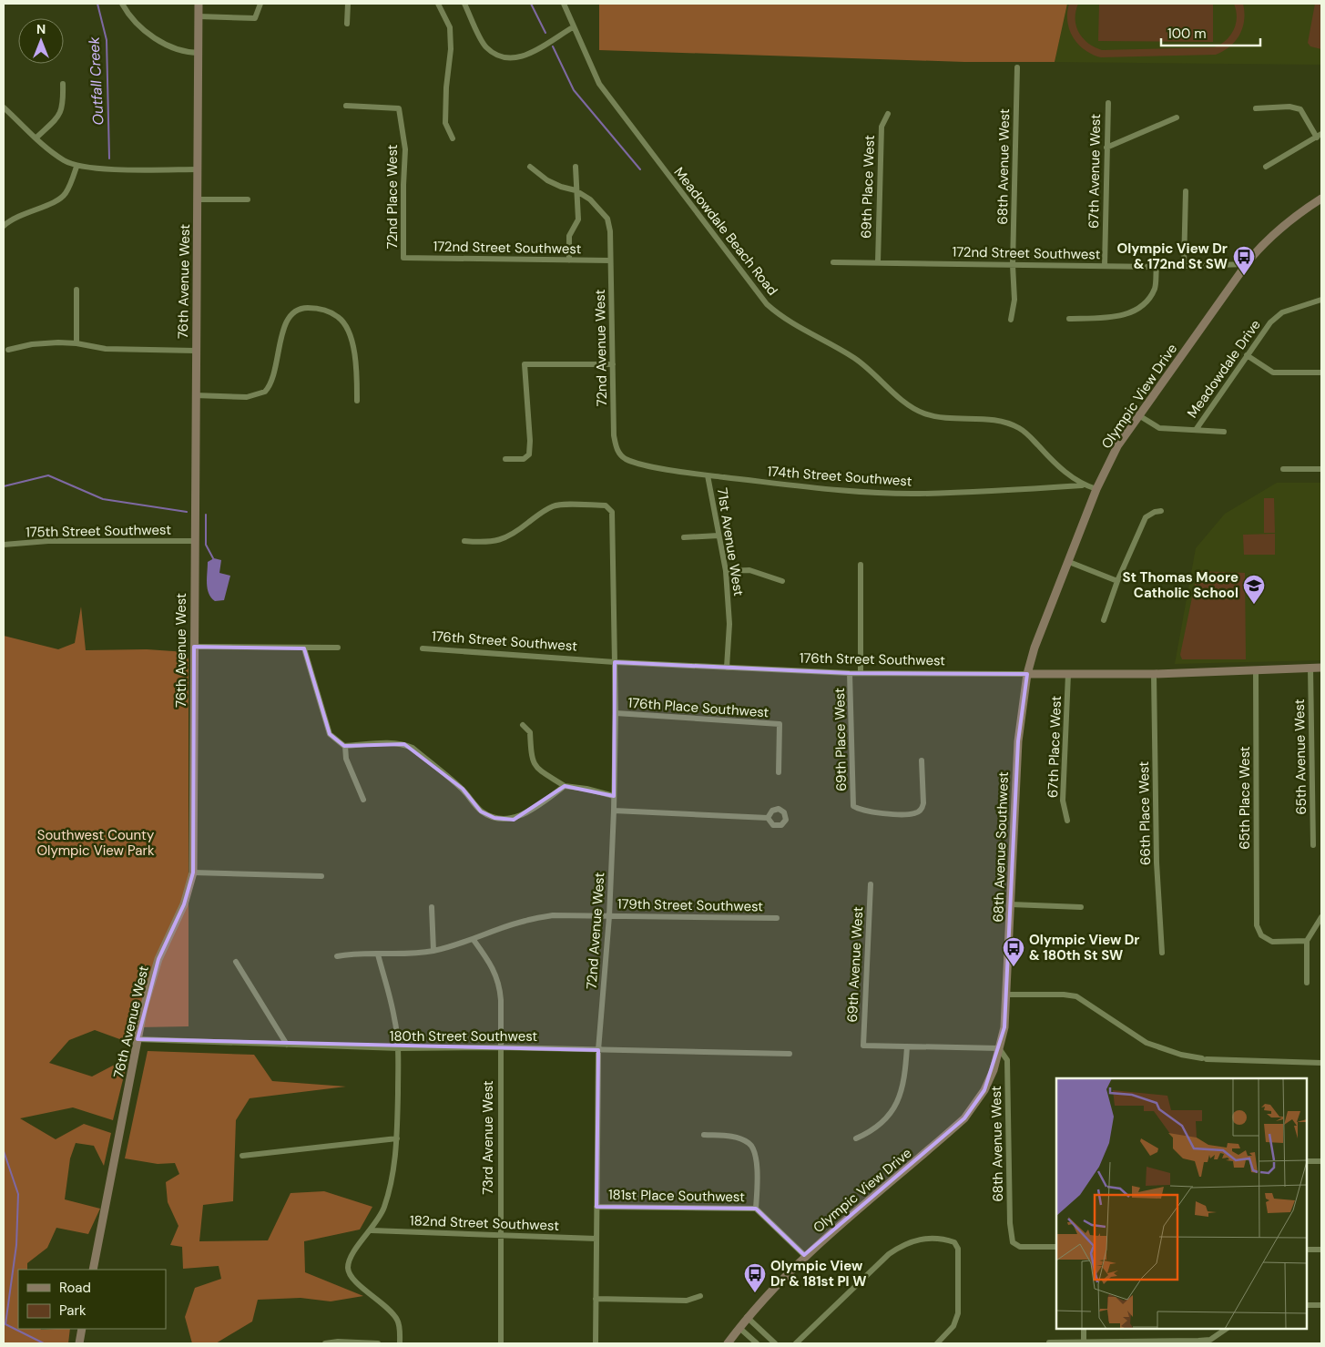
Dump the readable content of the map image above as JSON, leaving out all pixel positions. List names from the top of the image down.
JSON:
{
  "streets": {
    "street": [
      "68th Avenue West",
      "67th Avenue West",
      "69th Place West",
      "72nd Place West",
      "Meadowdale Beach Road",
      "172nd Street Southwest",
      "76th Avenue West",
      "72nd Avenue West",
      "Meadowdale Drive",
      "Olympic View Drive",
      "174th Street Southwest",
      "175th Street Southwest",
      "71st Avenue West",
      "176th Street Southwest",
      "176th Place Southwest",
      "67th Place West",
      "65th Avenue West",
      "65th Place West",
      "66th Place West",
      "68th Avenue Southwest",
      "179th Street Southwest",
      "69th Avenue West",
      "180th Street Southwest",
      "73rd Avenue West",
      "181st Place Southwest",
      "182nd Street Southwest"
    ]
  },
  "crossings": [
    ["68th Avenue West", "172nd Street Southwest"],
    ["68th Avenue West", "Olympic View Drive"],
    ["68th Avenue West", "68th Avenue Southwest"],
    ["67th Avenue West", "172nd Street Southwest"],
    ["69th Place West", "172nd Street Southwest"],
    ["69th Place West", "176th Street Southwest"],
    ["72nd Place West", "172nd Street Southwest"],
    ["Meadowdale Beach Road", "Olympic View Drive"],
    ["Meadowdale Beach Road", "174th Street Southwest"],
    ["172nd Street Southwest", "72nd Avenue West"],
    ["172nd Street Southwest", "Olympic View Drive"],
    ["76th Avenue West", "175th Street Southwest"],
    ["76th Avenue West", "180th Street Southwest"],
    ["72nd Avenue West", "174th Street Southwest"],
    ["72nd Avenue West", "176th Street Southwest"],
    ["72nd Avenue West", "176th Place Southwest"],
    ["72nd Avenue West", "179th Street Southwest"],
    ["72nd Avenue West", "180th Street Southwest"],
    ["72nd Avenue West", "181st Place Southwest"],
    ["72nd Avenue West", "182nd Street Southwest"],
    ["Olympic View Drive", "176th Street Southwest"],
    ["Olympic View Drive", "68th Avenue Southwest"],
    ["174th Street Southwest", "71st Avenue West"],
    ["71st Avenue West", "176th Street Southwest"],
    ["176th Street Southwest", "67th Place West"],
    ["176th Street Southwest", "65th Avenue West"],
    ["176th Street Southwest", "65th Place West"],
    ["176th Street Southwest", "66th Place West"],
    ["176th Street Southwest", "68th Avenue Southwest"],
    ["179th Street Southwest", "73rd Avenue West"],
    ["180th Street Southwest", "73rd Avenue West"],
    ["73rd Avenue West", "182nd Street Southwest"]
  ],
  "water": ["Outfall Creek"],
  "parks": ["Southwest County Olympic View Park"],
  "places": {
    "bus stop": ["Olympic View Dr & 172nd St SW", "Olympic View Dr & 180th St SW", "Olympic View Dr & 181st Pl W"],
    "school or university": ["St Thomas Moore Catholic School"]
  },
  "legend": ["Road", "Park"],
  "scale_bar": "100 m",
  "north": "top"
}
